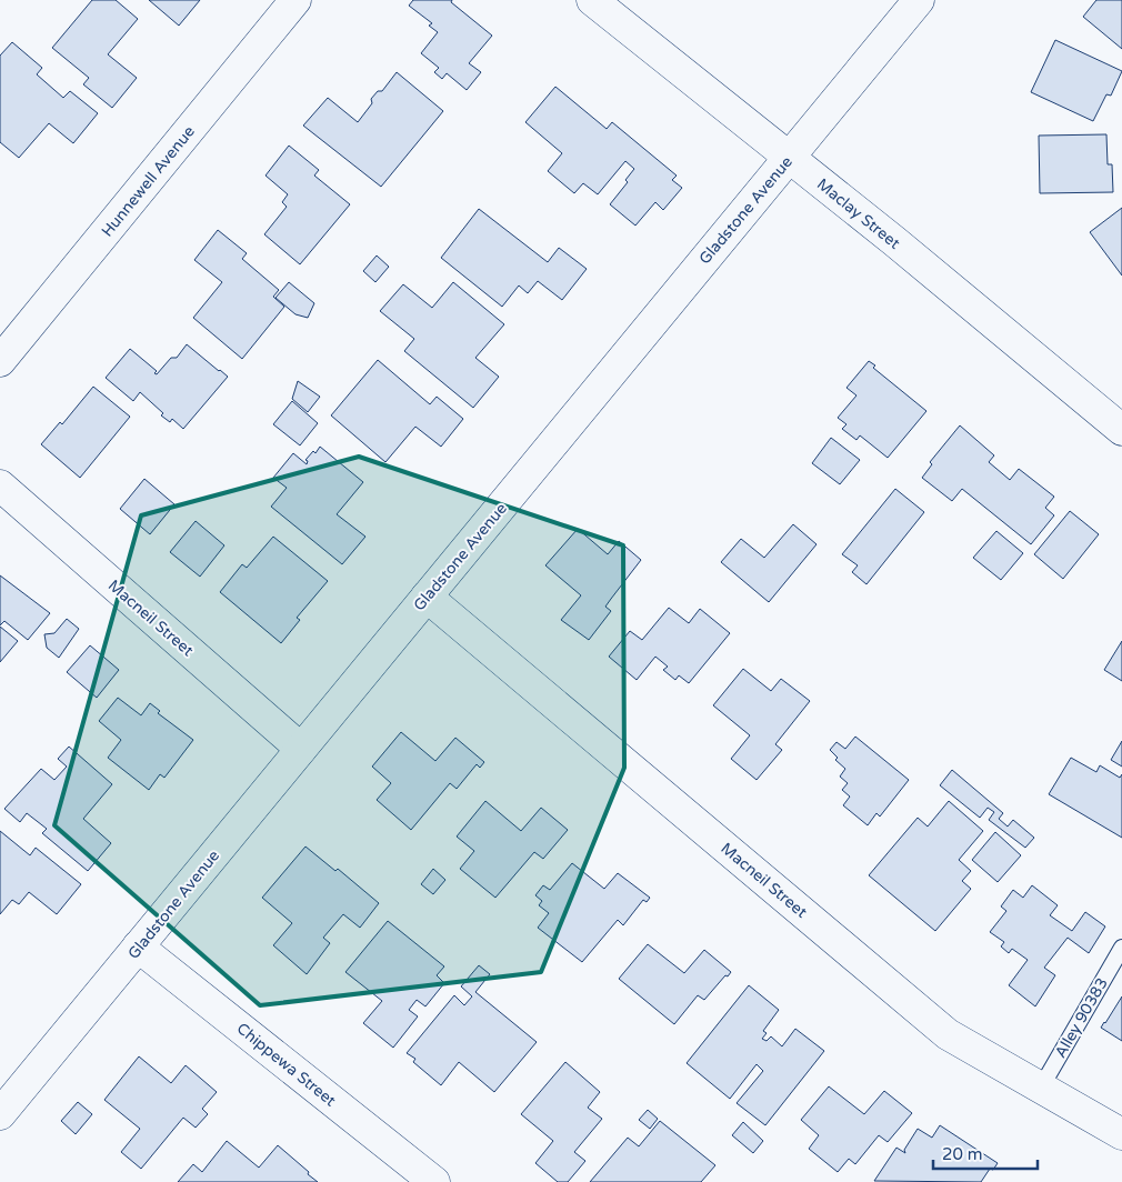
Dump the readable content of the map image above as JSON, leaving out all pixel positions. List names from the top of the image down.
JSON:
{
  "streets": {
    "street": [
      "Hunnewell Avenue",
      "Gladstone Avenue",
      "Maclay Street",
      "Macneil Street",
      "Chippewa Street"
    ],
    "lane": ["Alley 90383"]
  },
  "crossings": [
    ["Gladstone Avenue", "Maclay Street"],
    ["Gladstone Avenue", "Macneil Street"],
    ["Gladstone Avenue", "Chippewa Street"],
    ["Macneil Street", "Alley 90383"]
  ],
  "scale_bar": "20 m"
}
